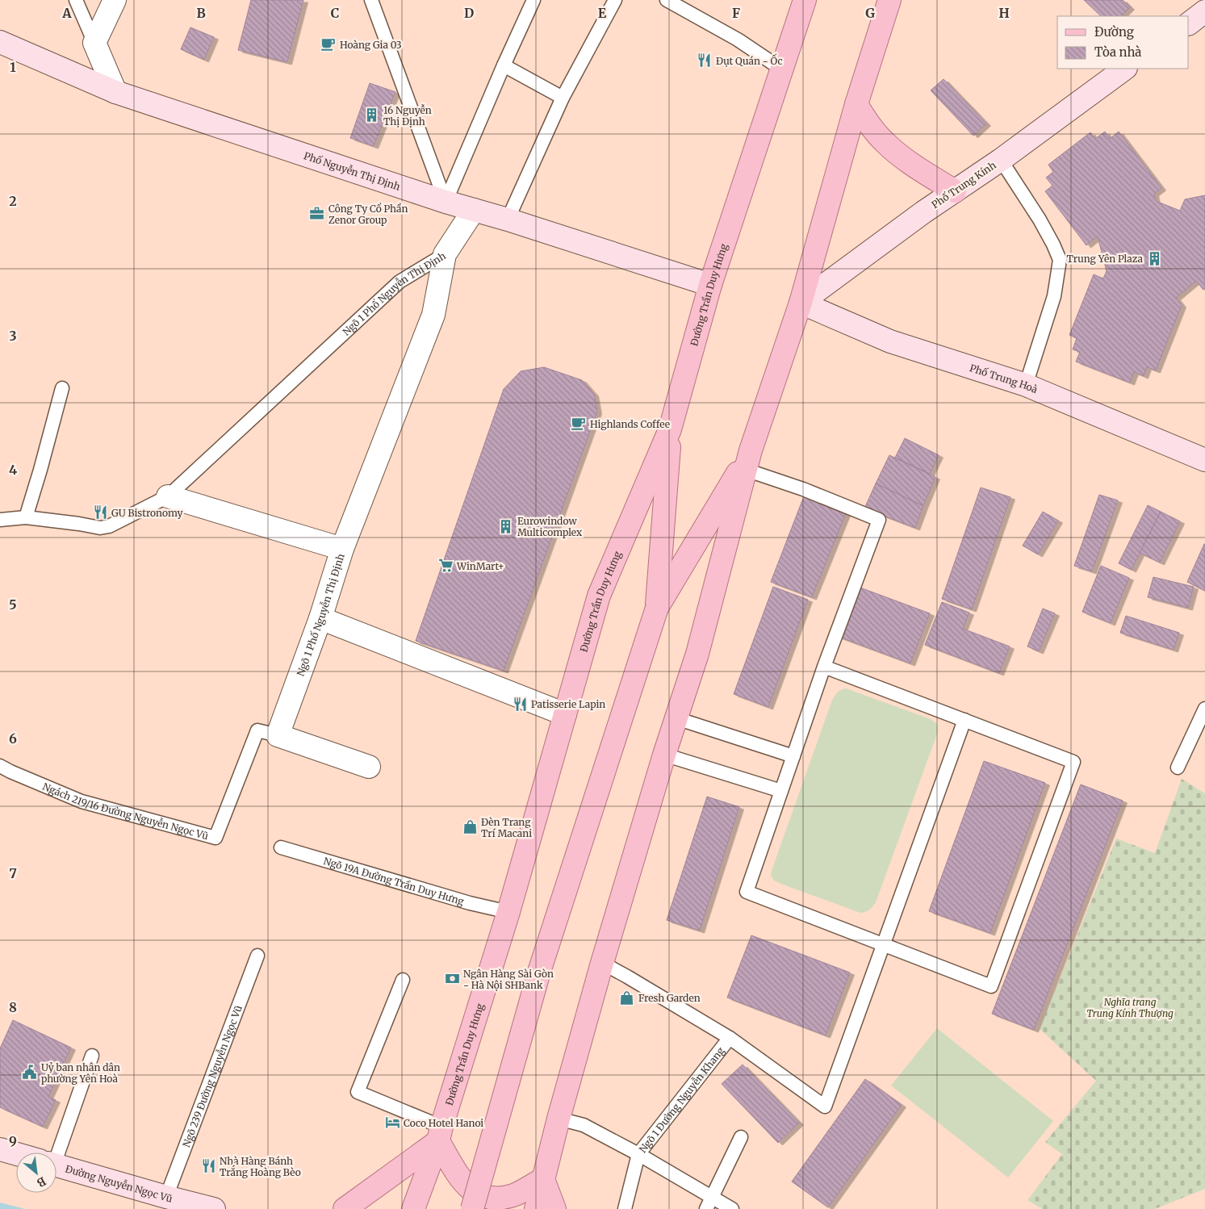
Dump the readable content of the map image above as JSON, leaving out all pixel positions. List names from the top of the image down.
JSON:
{
  "streets": {
    "main road": ["Đường Trần Duy Hưng"],
    "street": [
      "Phố Nguyễn Thị Định",
      "Phố Trung Kính",
      "Ngõ 1 Phố Nguyễn Thị Định",
      "Phố Trung Hoà",
      "Đường Nguyễn Ngọc Vũ"
    ],
    "lane": [
      "Ngách 219/16 Đường Nguyễn Ngọc Vũ",
      "Ngõ 19A Đường Trần Duy Hưng",
      "Ngõ 239 Đường Nguyễn Ngọc Vũ",
      "Ngõ 1 Đường Nguyễn Khang"
    ]
  },
  "crossings": [
    ["Phố Nguyễn Thị Định", "Đường Trần Duy Hưng"],
    ["Phố Trung Kính", "Phố Trung Hoà"],
    ["Đường Trần Duy Hưng", "Ngõ 19A Đường Trần Duy Hưng"],
    ["Ngõ 1 Phố Nguyễn Thị Định", "Ngách 219/16 Đường Nguyễn Ngọc Vũ"],
    ["Ngõ 239 Đường Nguyễn Ngọc Vũ", "Đường Nguyễn Ngọc Vũ"]
  ],
  "parks": ["Nghĩa trang Trung Kính Thượng"],
  "places": {
    "cafe": ["Hoàng Gia 03", "Highlands Coffee"],
    "restaurant": [
      "Đụt Quán - Ốc",
      "GU Bistronomy",
      "Patisserie Lapin",
      "Nhà Hàng Bánh Trắng Hoàng Bèo"
    ],
    "building": ["16 Nguyễn Thị Định", "Trung Yên Plaza", "Eurowindow Multicomplex"],
    "office": ["Công Ty Cổ Phần Zenor Group"],
    "supermarket": ["WinMart+"],
    "shop": ["Đèn Trang Trí Macani", "Fresh Garden"],
    "bank": ["Ngân Hàng Sài Gòn - Hà Nội SHBank"],
    "public building": ["Uỷ ban nhân dân phường Yên Hoà"],
    "hotel": ["Coco Hotel Hanoi"]
  },
  "legend": ["Đường", "Tòa nhà"],
  "north": "bottom right",
  "grid": {
    "columns": [
      "A",
      "B",
      "C",
      "D",
      "E",
      "F",
      "G",
      "H"
    ],
    "rows": [
      "1",
      "2",
      "3",
      "4",
      "5",
      "6",
      "7",
      "8",
      "9"
    ]
  }
}
